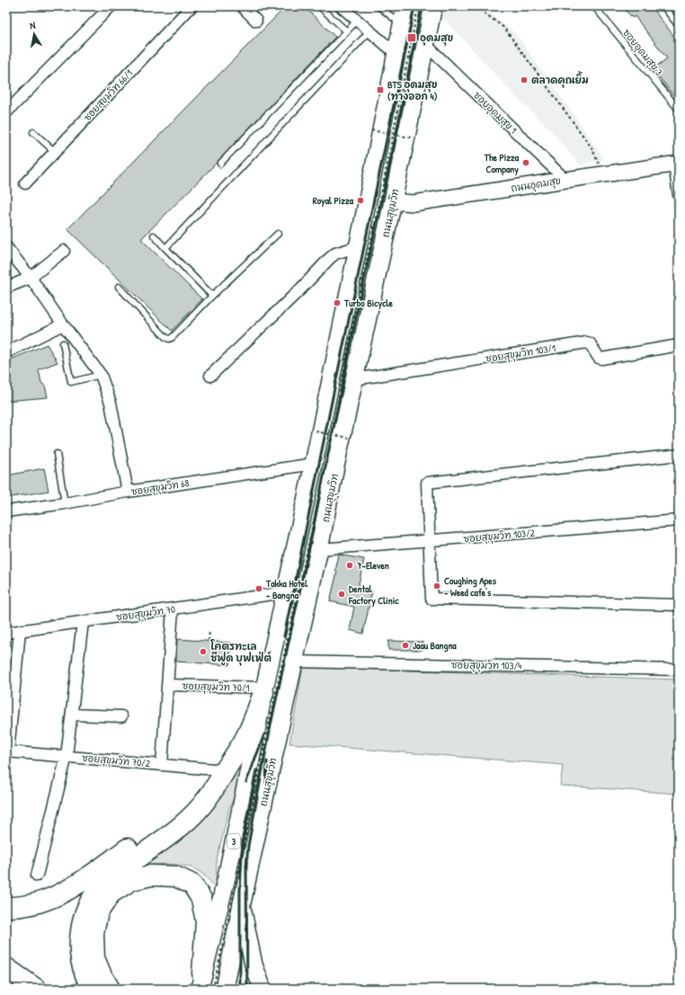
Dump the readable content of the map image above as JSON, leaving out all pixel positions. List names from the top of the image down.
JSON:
{
  "streets": {
    "main road": ["ถนนอุดมสุข", "ถนนสุขุมวิท", "3"],
    "street": [
      "ซอยสุขุมวิท 66/1",
      "ซอยอุดมสุข 1",
      "ซอยสุขุมวิท 103/1",
      "ซอยสุขุมวิท 68",
      "ซอยสุขุมวิท 103/2",
      "ซอยสุขุมวิท 70",
      "ซอยสุขุมวิท 103/4",
      "ซอยสุขุมวิท 70/1",
      "ซอยสุขุมวิท 70/2"
    ],
    "lane": ["ซอยอุดมสุข 3"]
  },
  "crossings": [
    ["ซอยอุดมสุข 1", "ถนนอุดมสุข"],
    ["ซอยอุดมสุข 1", "ถนนสุขุมวิท"],
    ["ถนนอุดมสุข", "ถนนสุขุมวิท"],
    ["ถนนสุขุมวิท", "ซอยสุขุมวิท 103/1"],
    ["ถนนสุขุมวิท", "ซอยสุขุมวิท 103/2"],
    ["ถนนสุขุมวิท", "ซอยสุขุมวิท 103/4"],
    ["ซอยสุขุมวิท 70/1", "3"]
  ],
  "places": {
    "transit": ["อุดมสุข", "BTS อุดมสุข (ทางออก 4)"],
    "other": [
      "ตลาดคุณยิ้ม",
      "The Pizza Company",
      "Royal Pizza",
      "Turbo Bicycle",
      "7-Eleven",
      "Coughing Apes - Weed cafe's",
      "Takka Hotel - Bangna",
      "Dental Factory Clinic",
      "Jaau Bangna",
      "โคตรทะเล ซีฟูด บุฟเฟ่ต์"
    ]
  },
  "north": "top"
}
